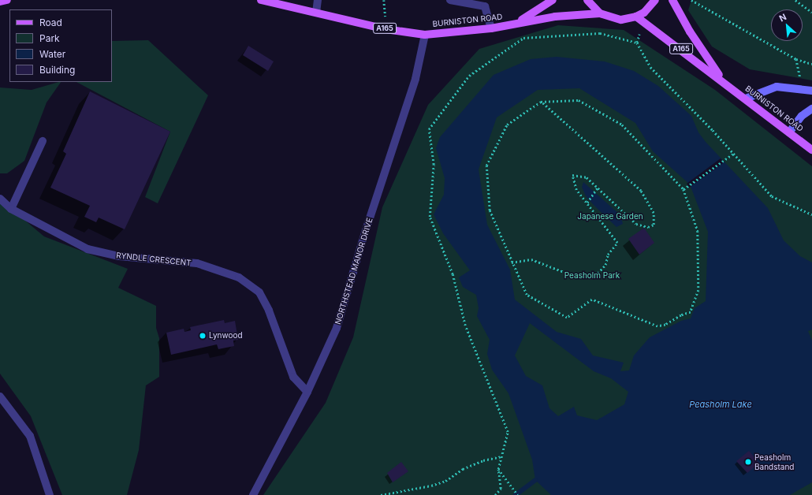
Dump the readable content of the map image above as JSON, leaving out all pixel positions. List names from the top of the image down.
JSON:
{
  "streets": {
    "main road": ["BURNISTON ROAD", "A165"],
    "street": ["RYNDLE CRESCENT", "NORTHSTEAD MANOR DRIVE"]
  },
  "crossings": [
    ["BURNISTON ROAD", "A165"],
    ["BURNISTON ROAD", "NORTHSTEAD MANOR DRIVE"],
    ["RYNDLE CRESCENT", "NORTHSTEAD MANOR DRIVE"]
  ],
  "water": ["Peasholm Lake"],
  "parks": ["Japanese Garden", "Peasholm Park"],
  "places": ["Lynwood", "Peasholm Bandstand"],
  "legend": [
    "Road",
    "Park",
    "Water",
    "Building"
  ],
  "north": "top left"
}
